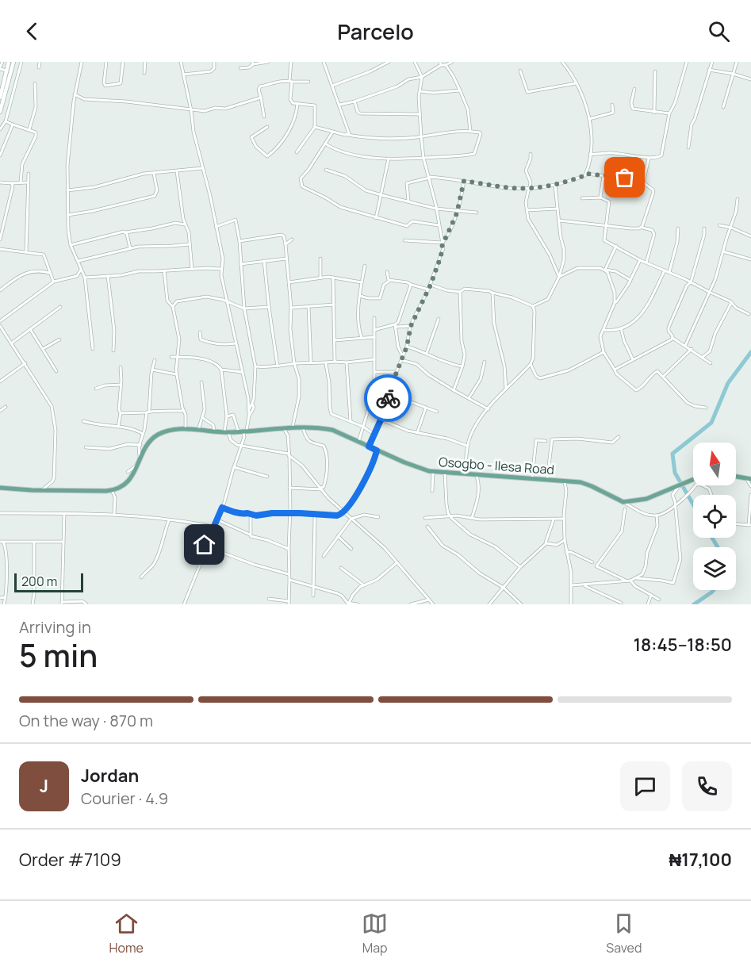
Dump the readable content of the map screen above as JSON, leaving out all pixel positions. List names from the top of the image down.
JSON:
{
  "streets": {
    "main road": ["Osogbo - Ilesa Road"]
  },
  "scale_bar": "200 m",
  "north": "top",
  "page": {
    "header": "Parcelo",
    "scale": "200 m",
    "heading": ["5 min", "Arriving in", "18:45–18:50"],
    "panel": [
      "Jordan",
      "Courier · 4.9",
      "Order #7109",
      "₦17,100"
    ],
    "bar": "On the way · 870 m",
    "round": "J",
    "tabs": ["Home", "Map", "Saved"]
  }
}
